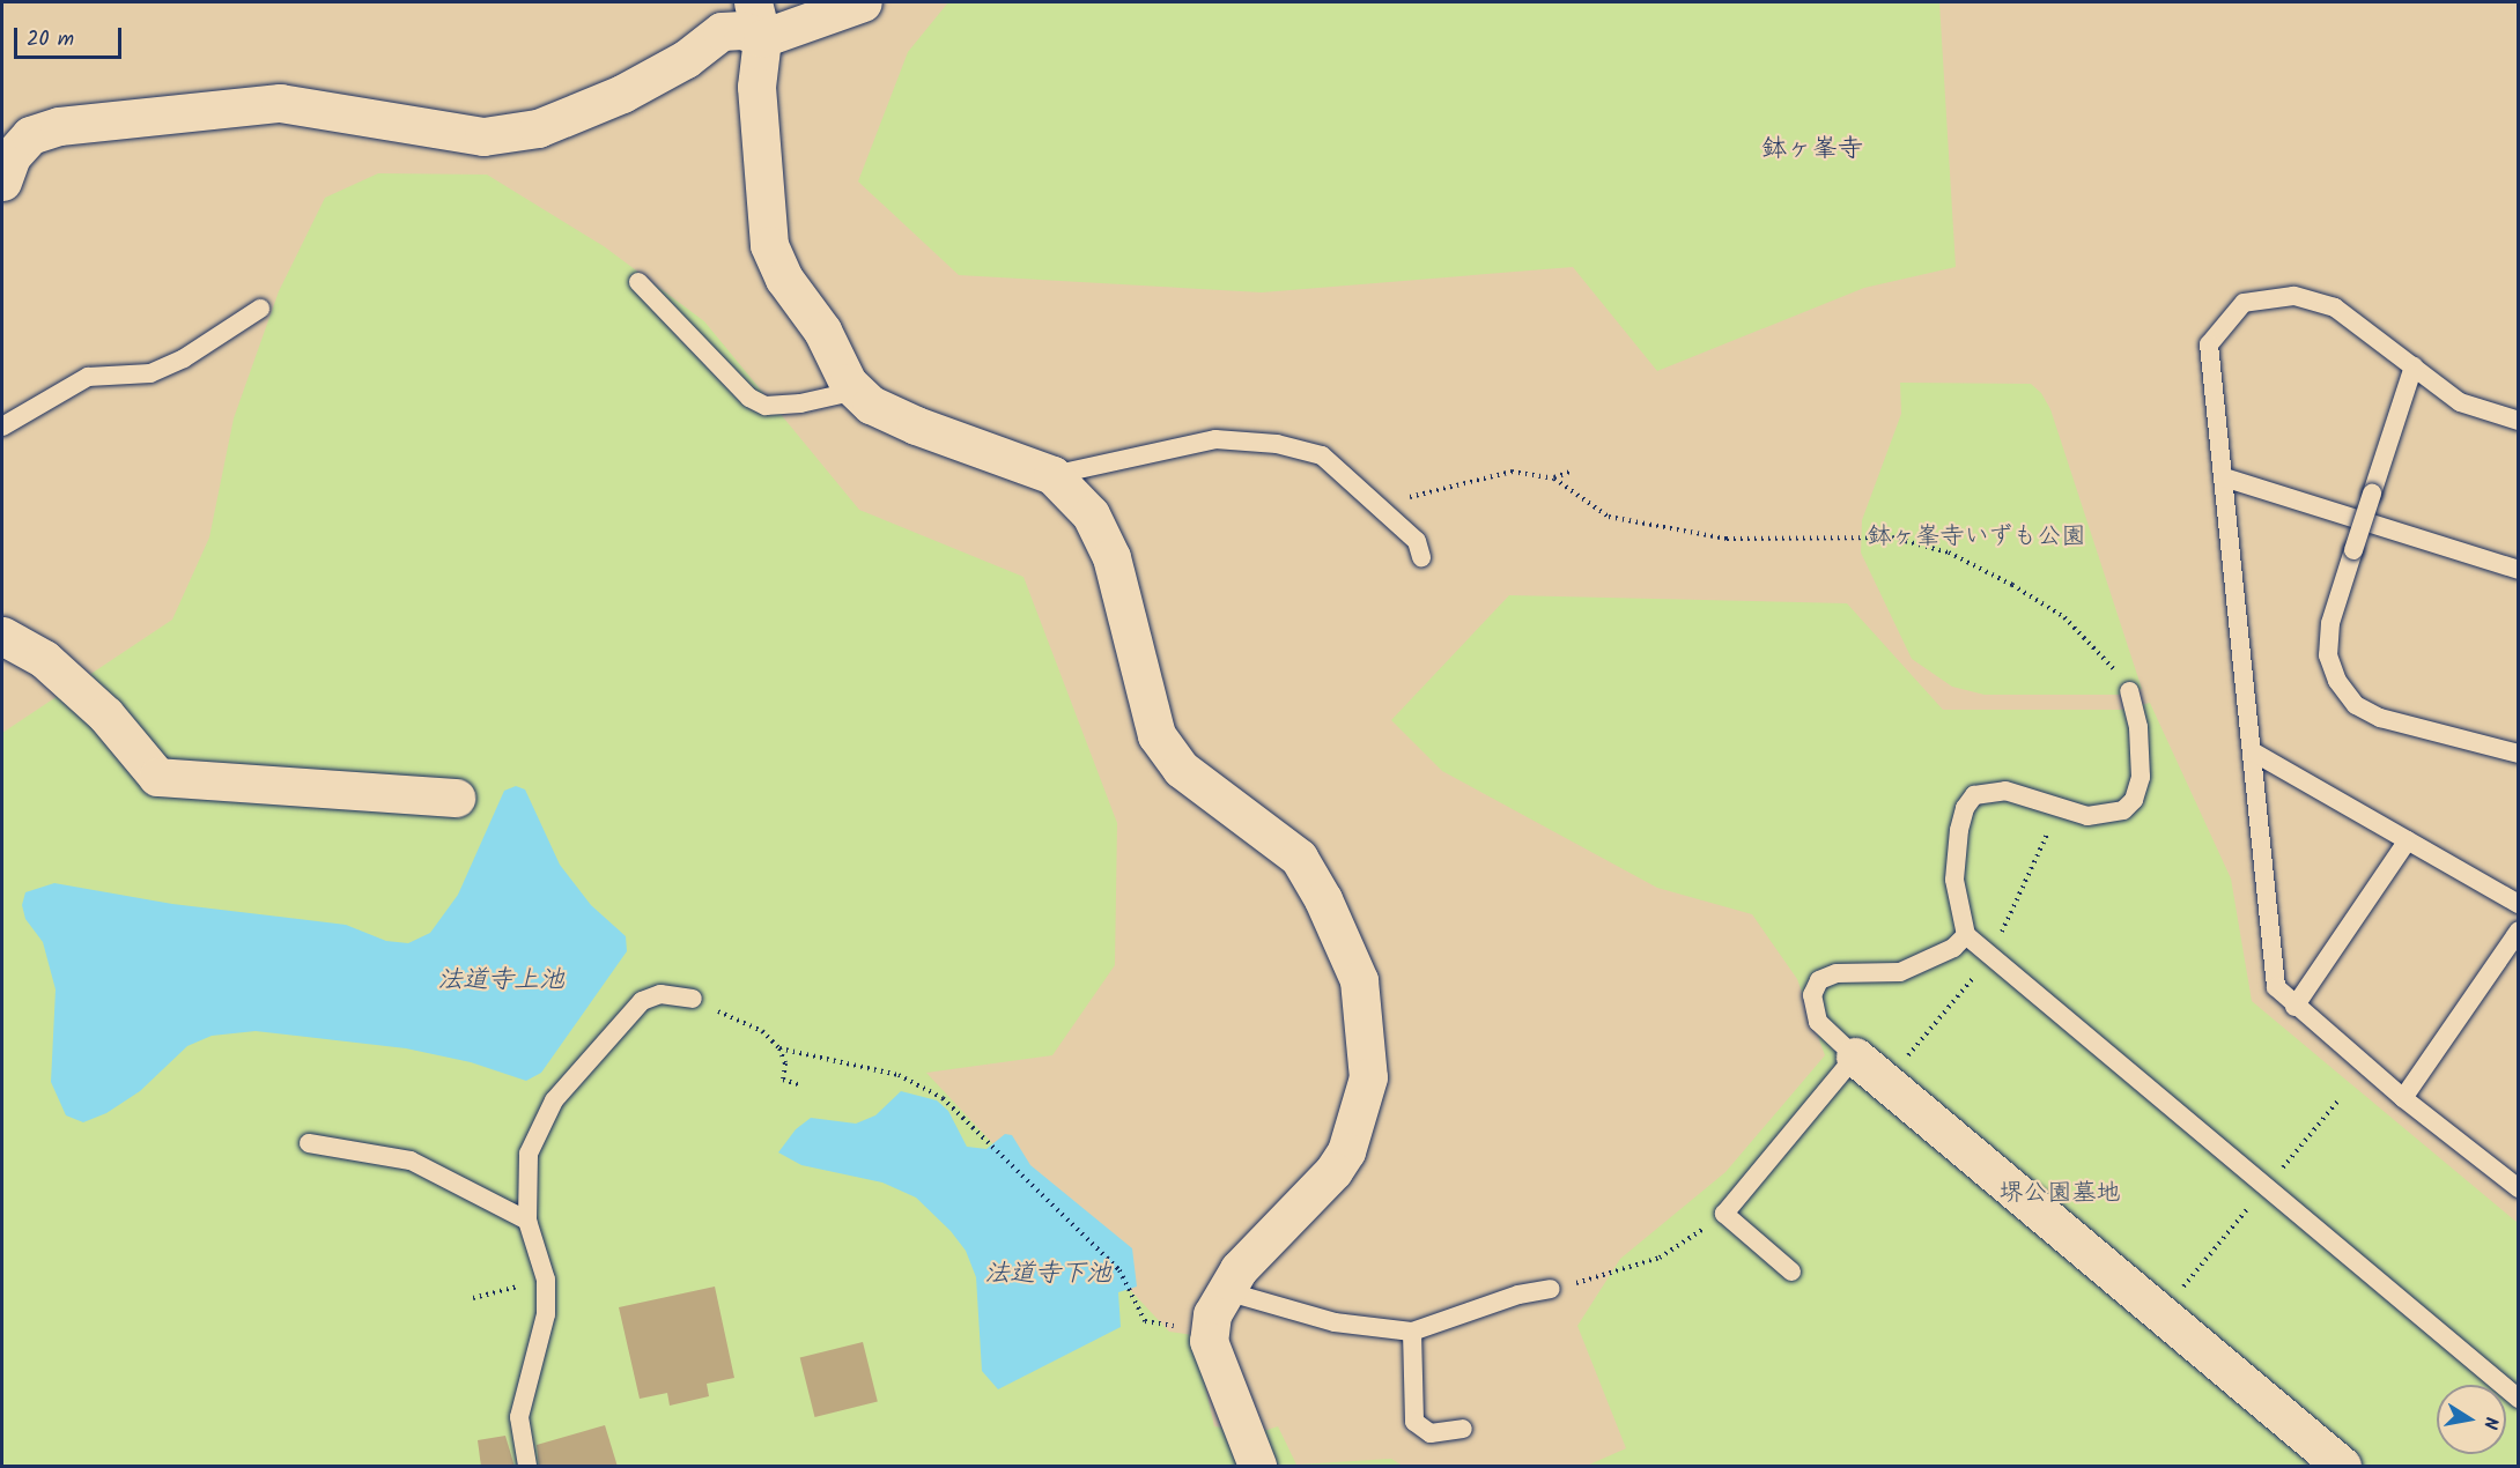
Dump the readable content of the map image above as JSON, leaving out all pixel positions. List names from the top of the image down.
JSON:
{
  "districts": ["鉢ヶ峯寺"],
  "water": ["法道寺上池", "法道寺下池"],
  "parks": ["鉢ヶ峯寺いずも公園", "堺公園墓地"],
  "scale_bar": "20 m",
  "north": "right"
}
